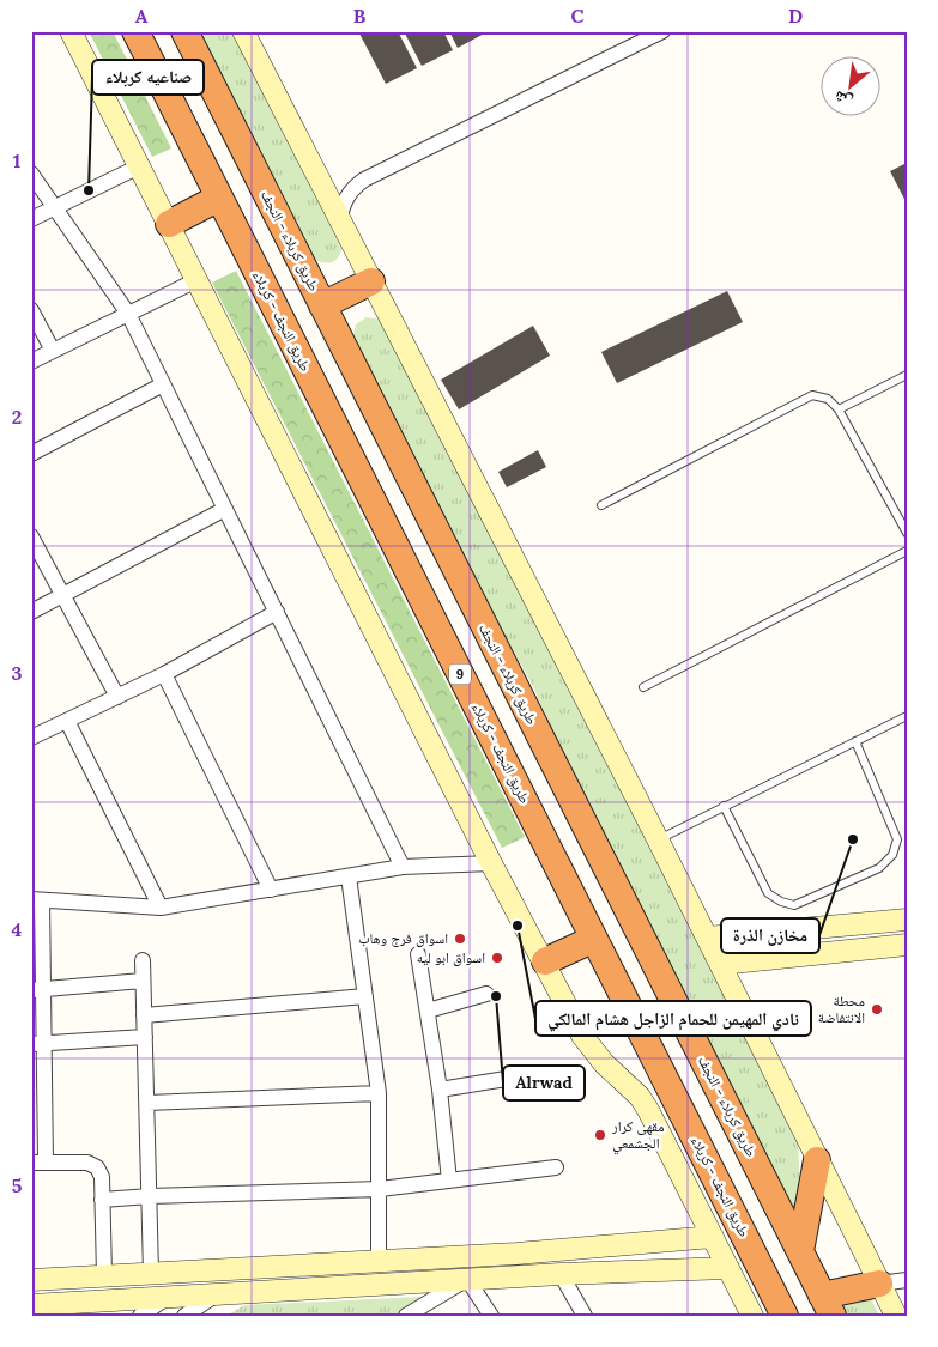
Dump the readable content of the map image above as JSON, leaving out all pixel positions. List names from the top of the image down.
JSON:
{
  "streets": {
    "highway": ["طريق كربلاء - النجف", "طريق النجف - كربلاء", "9"]
  },
  "places": [
    "صناعيه كربلاء",
    "مخازن الذرة",
    "نادي المهيمن للحمام الزاجل هشام المالكي",
    "اسواق فرج وهاب",
    "اسواق ابو ليه",
    "Alrwad",
    "محطة الانتفاضة",
    "مقهى كرار الجشمعي"
  ],
  "north": "bottom left",
  "grid": {
    "columns": [
      "A",
      "B",
      "C",
      "D"
    ],
    "rows": [
      "1",
      "2",
      "3",
      "4",
      "5"
    ]
  }
}
